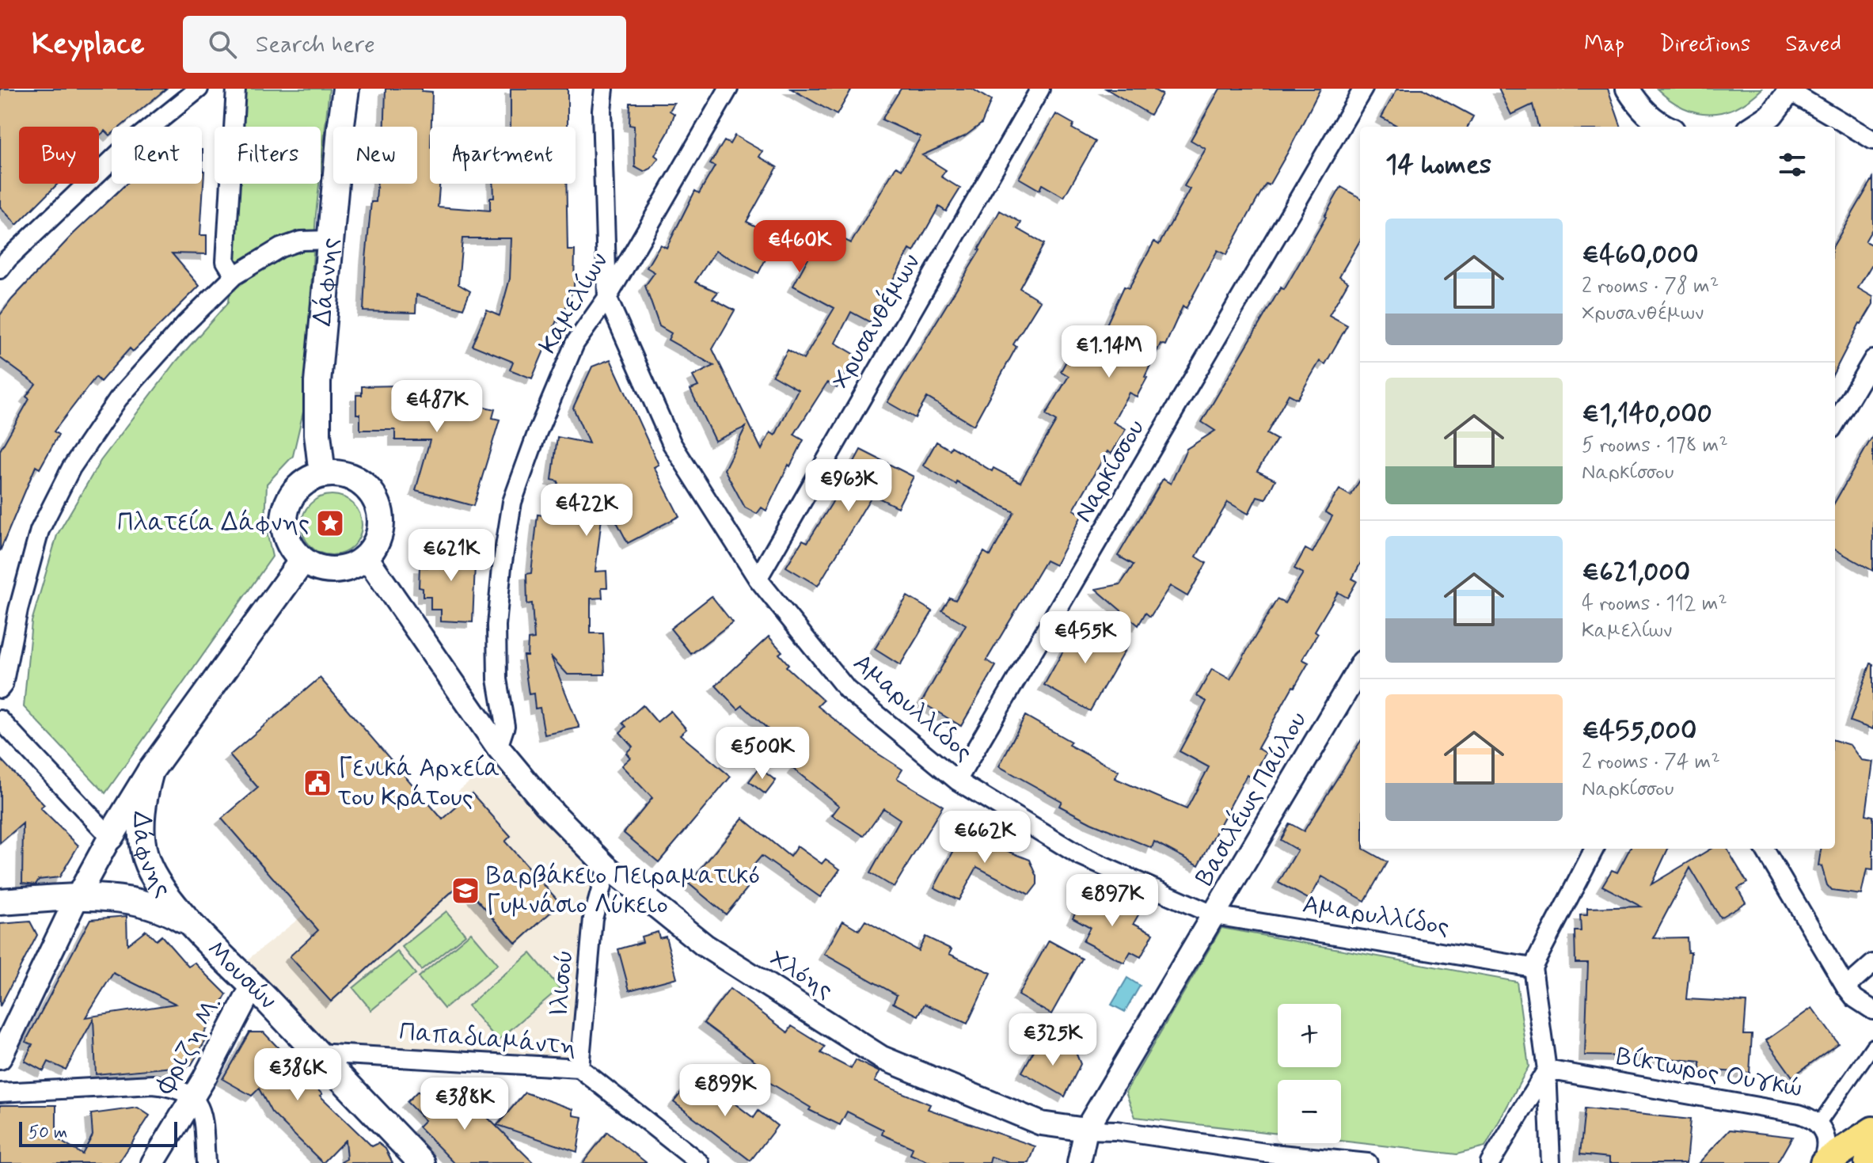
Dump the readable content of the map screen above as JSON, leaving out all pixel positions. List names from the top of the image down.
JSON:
{
  "streets": {
    "main road": ["Δάφνης", "Μουσών"],
    "street": [
      "Καμελίων",
      "Χρυσανθέμων",
      "Ναρκίσσου",
      "Αμαρυλλίδος",
      "Βασιλέως Παύλου",
      "Χλόης",
      "Ιλισού",
      "Παπαδιαμάντη",
      "Φριζη Μ.",
      "Βίκτωρος Ουγκώ"
    ]
  },
  "crossings": [
    ["Δάφνης", "Χλόης"],
    ["Δάφνης", "Μουσών"],
    ["Καμελίων", "Αμαρυλλίδος"],
    ["Καμελίων", "Χλόης"],
    ["Χρυσανθέμων", "Αμαρυλλίδος"],
    ["Ναρκίσσου", "Αμαρυλλίδος"],
    ["Αμαρυλλίδος", "Βασιλέως Παύλου"],
    ["Βασιλέως Παύλου", "Χλόης"],
    ["Χλόης", "Ιλισού"],
    ["Μουσών", "Παπαδιαμάντη"],
    ["Μουσών", "Φριζη Μ."],
    ["Ιλισού", "Παπαδιαμάντη"]
  ],
  "places": {
    "place": ["Πλατεία Δάφνης"],
    "public building": ["Γενικά Αρχεία του Κράτους"],
    "school or university": ["Βαρβάκειο Πειραματικό Γυμνάσιο Λύκειο"]
  },
  "scale_bar": "50 m",
  "page": {
    "header": "Keyplace",
    "search": "Search here",
    "nav": ["Map", "Directions", "Saved"],
    "chip": [
      "Buy",
      "Rent",
      "Filters",
      "New",
      "Apartment"
    ],
    "heading": "14 homes",
    "list": [
      {
        "name": "€460,000",
        "note": "2 rooms · 78 m² · Χρυσανθέμων"
      },
      {
        "name": "€1,140,000",
        "note": "5 rooms · 178 m² · Ναρκίσσου"
      },
      {
        "name": "€621,000",
        "note": "4 rooms · 112 m² · Καμελίων"
      },
      {
        "name": "€455,000",
        "note": "2 rooms · 74 m² · Ναρκίσσου"
      }
    ],
    "price": [
      "€460K",
      "€1.14M",
      "€487K",
      "€963K",
      "€422K",
      "€621K",
      "€455K",
      "€500K",
      "€662K",
      "€897K",
      "€325K",
      "€386K",
      "€899K",
      "€388K"
    ],
    "map_buttons": ["+", "−"],
    "scale": "50 m"
  }
}
